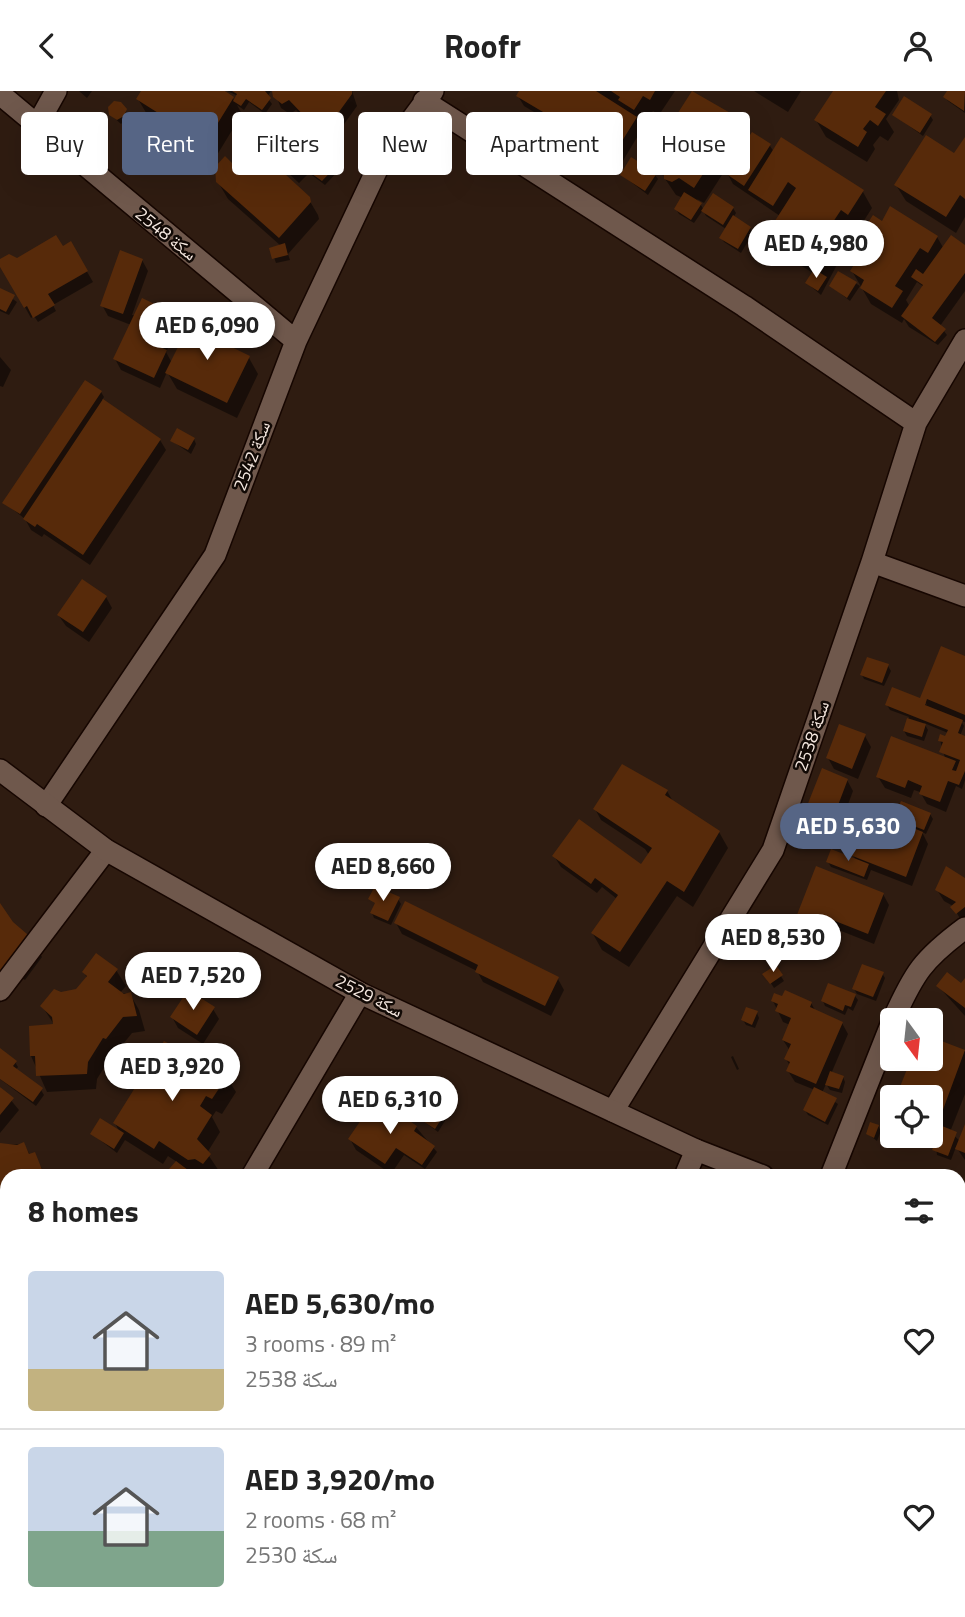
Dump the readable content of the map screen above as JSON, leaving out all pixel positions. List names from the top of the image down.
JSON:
{
  "streets": {
    "street": [
      "سكة 2548",
      "سكة 2542",
      "سكة 2538",
      "سكة 2529"
    ]
  },
  "crossings": [
    ["سكة 2548", "سكة 2542"],
    ["سكة 2542", "سكة 2529"],
    ["سكة 2538", "سكة 2529"]
  ],
  "north": "bottom",
  "page": {
    "header": "Roofr",
    "chip": [
      "Buy",
      "Rent",
      "Filters",
      "New",
      "Apartment",
      "House"
    ],
    "price": [
      "AED 4,980",
      "AED 6,090",
      "AED 5,630",
      "AED 8,660",
      "AED 8,530",
      "AED 7,520",
      "AED 3,920",
      "AED 6,310"
    ],
    "heading": "8 homes",
    "list": [
      {
        "name": "AED 5,630/mo",
        "note": "3 rooms · 89 m² · سكة 2538"
      },
      {
        "name": "AED 3,920/mo",
        "note": "2 rooms · 68 m² · سكة 2530"
      }
    ]
  }
}
